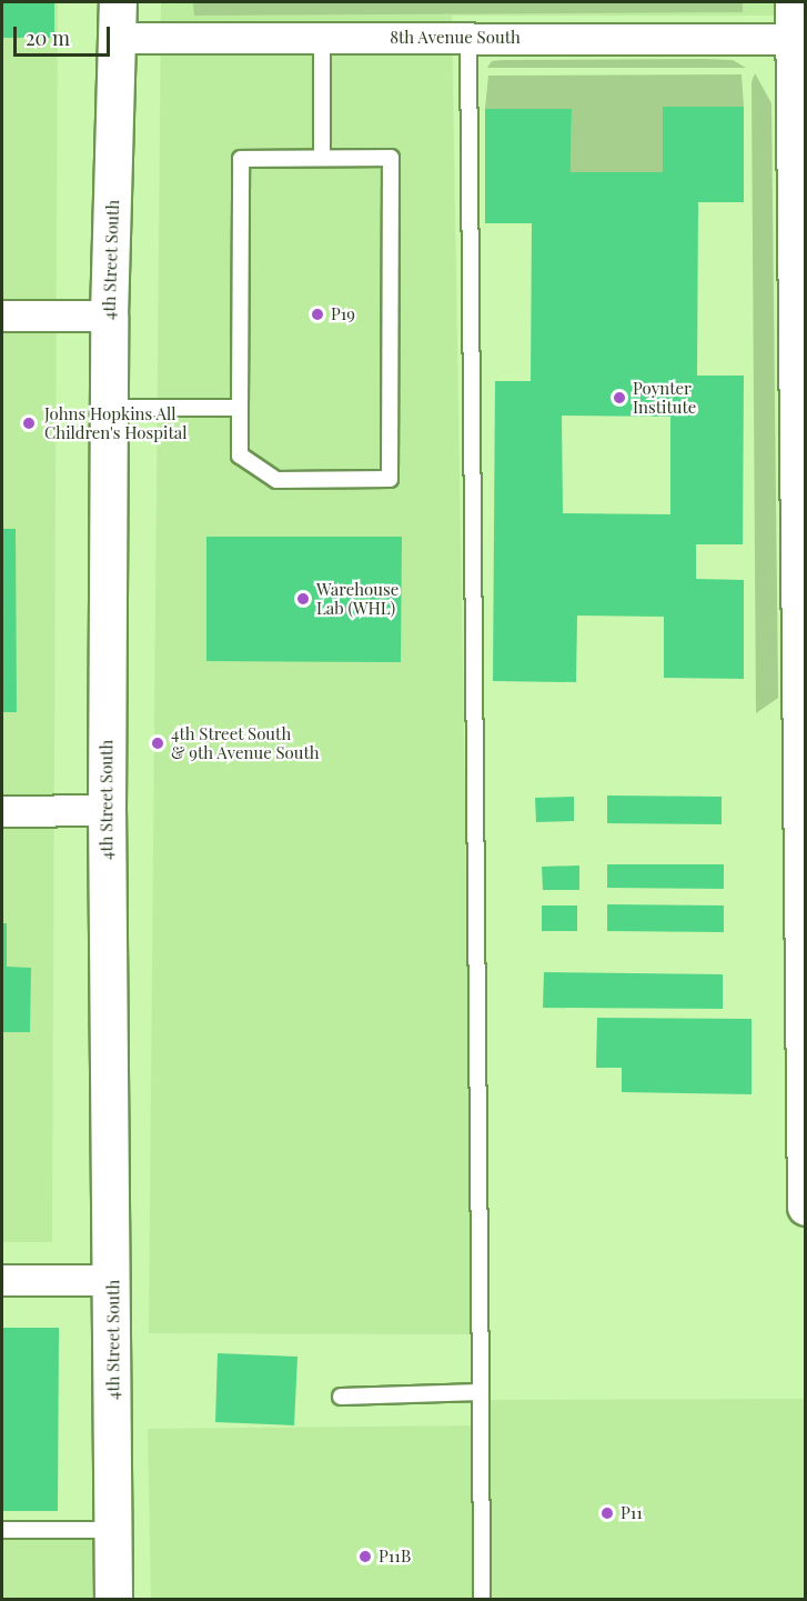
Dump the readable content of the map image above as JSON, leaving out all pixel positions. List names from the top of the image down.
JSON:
{
  "streets": {
    "main road": ["4th Street South"],
    "street": ["8th Avenue South"]
  },
  "crossings": [
    ["8th Avenue South", "4th Street South"]
  ],
  "places": [
    "P19",
    "Poynter Institute",
    "Johns Hopkins All Children's Hospital",
    "Warehouse Lab (WHL)",
    "4th Street South & 9th Avenue South",
    "P11",
    "P11B"
  ],
  "scale_bar": "20 m"
}
